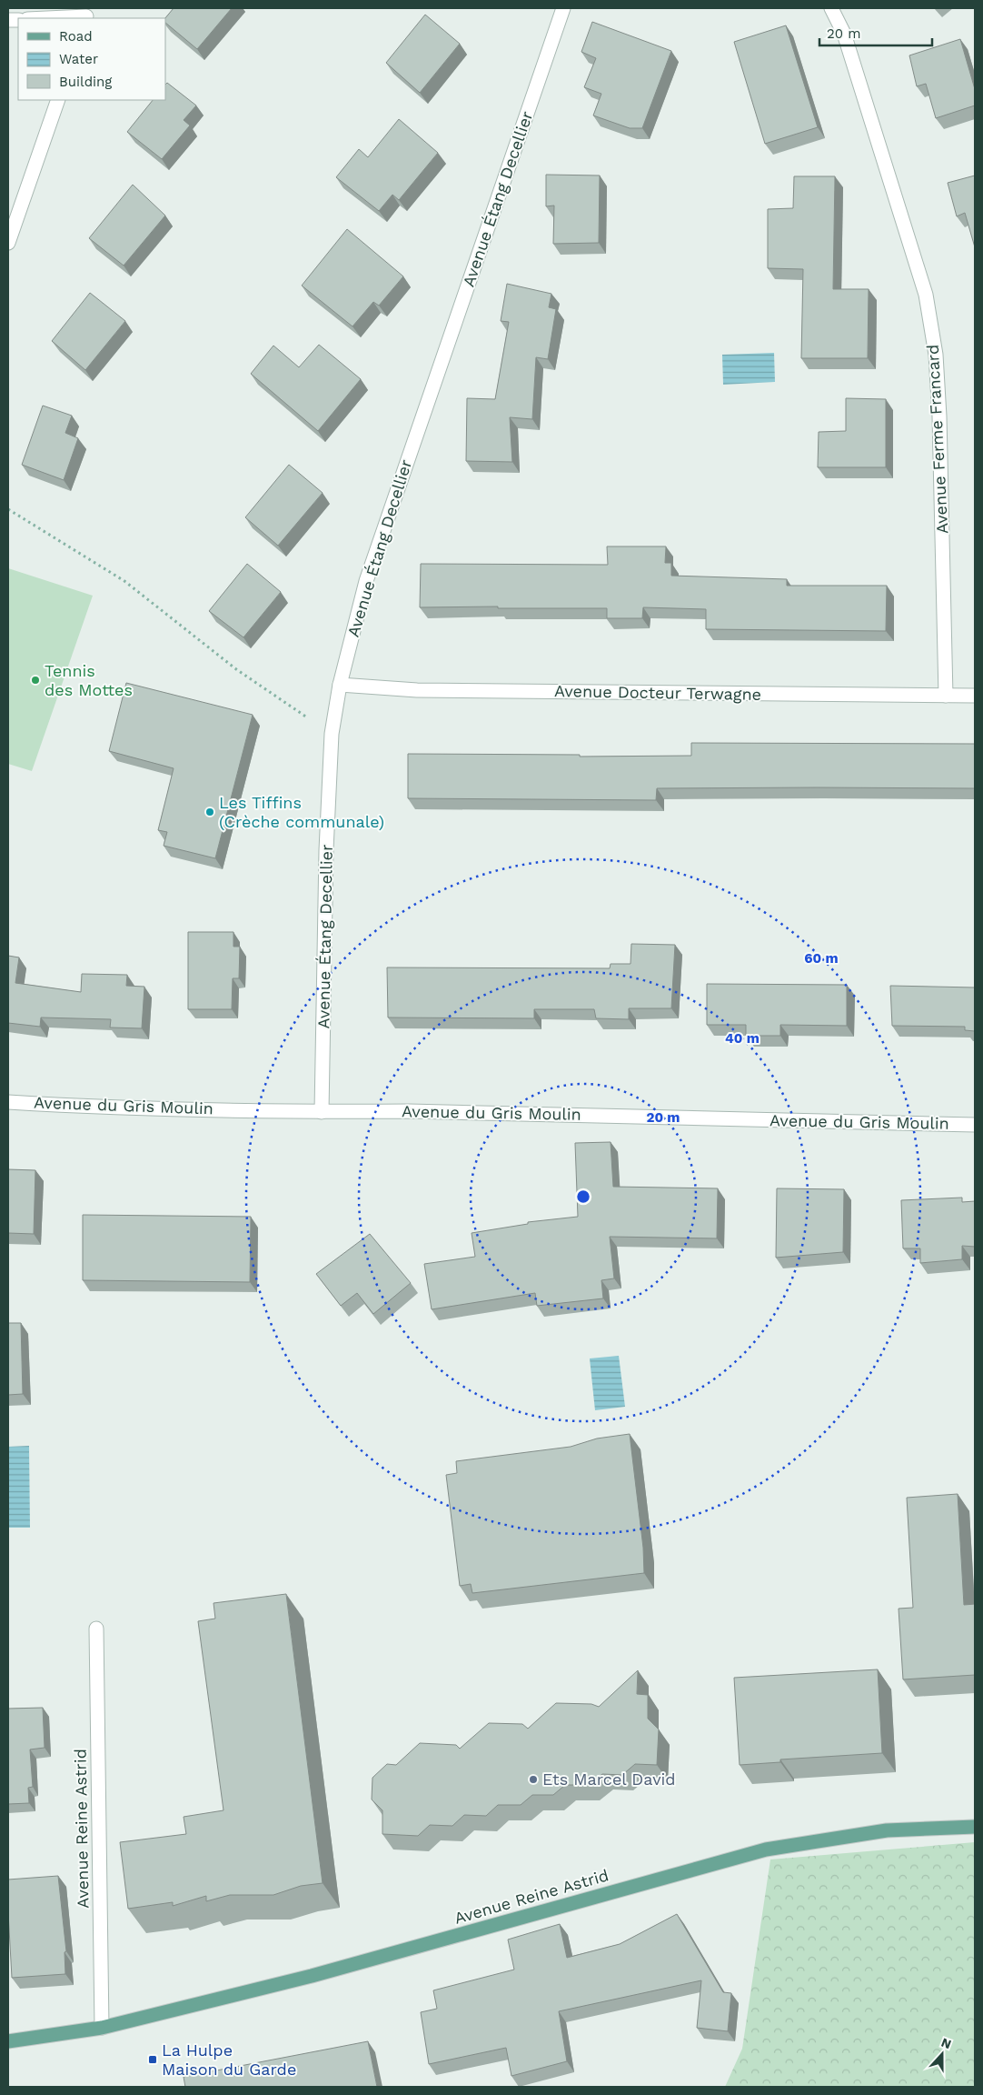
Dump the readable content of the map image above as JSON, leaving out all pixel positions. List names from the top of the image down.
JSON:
{
  "streets": {
    "main road": ["Avenue Reine Astrid"],
    "street": [
      "Avenue Étang Decellier",
      "Avenue Ferme Francard",
      "Avenue Docteur Terwagne",
      "Avenue du Gris Moulin"
    ]
  },
  "crossings": [
    ["Avenue Étang Decellier", "Avenue Docteur Terwagne"],
    ["Avenue Étang Decellier", "Avenue du Gris Moulin"],
    ["Avenue Ferme Francard", "Avenue Docteur Terwagne"]
  ],
  "places": {
    "other": ["Tennis des Mottes", "Les Tiffins (Crèche communale)", "Ets Marcel David"],
    "transit": ["La Hulpe Maison du Garde"]
  },
  "legend": ["Road", "Water", "Building"],
  "scale_bar": "20 m",
  "north": "top",
  "rings": ["60 m", "40 m", "20 m"]
}
